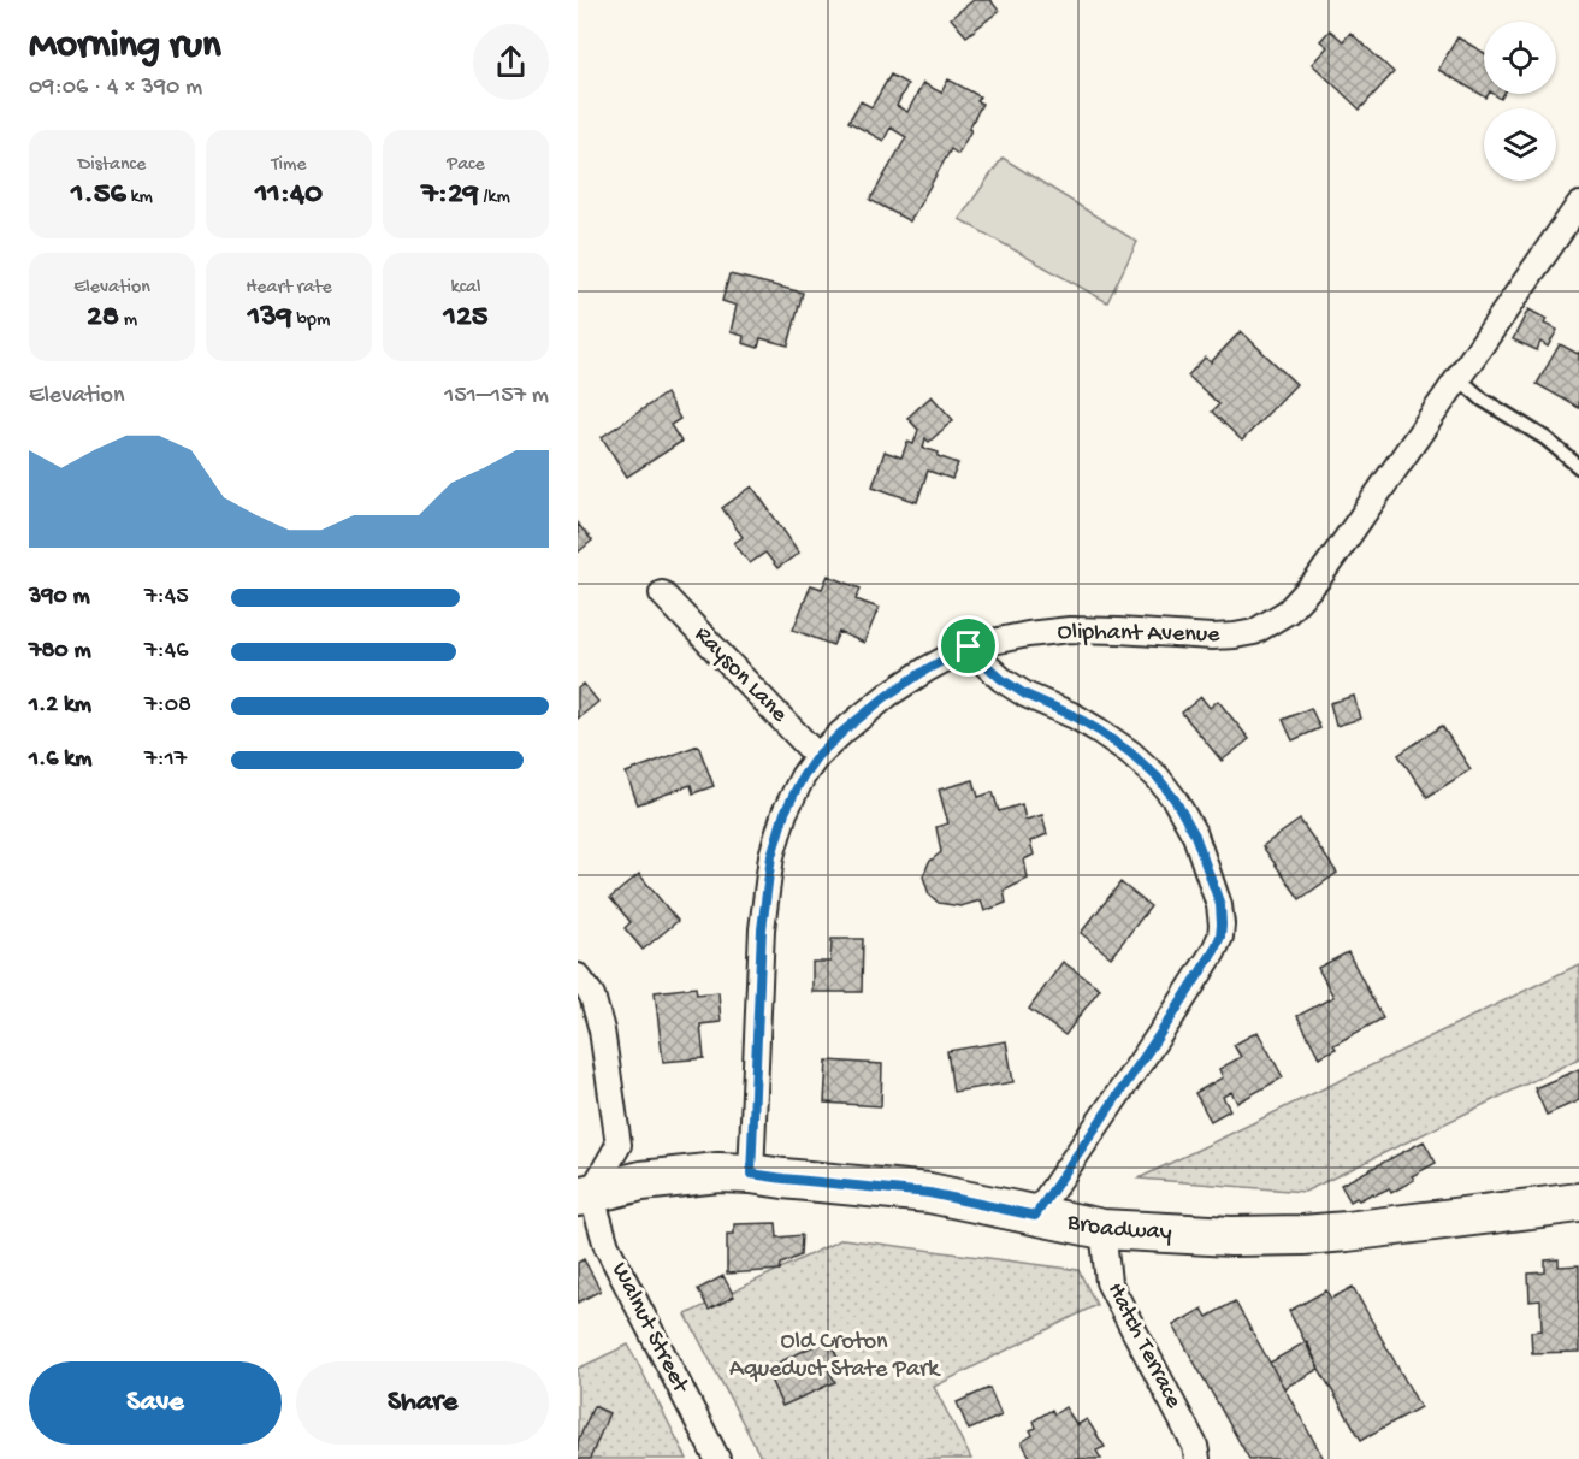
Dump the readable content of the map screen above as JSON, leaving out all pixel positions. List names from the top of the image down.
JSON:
{
  "streets": {
    "main road": ["Broadway"],
    "street": [
      "Oliphant Avenue",
      "Rayson Lane",
      "Walnut Street",
      "Hatch Terrace"
    ]
  },
  "crossings": [
    ["Oliphant Avenue", "Rayson Lane"],
    ["Oliphant Avenue", "Broadway"],
    ["Broadway", "Walnut Street"],
    ["Broadway", "Hatch Terrace"]
  ],
  "parks": ["Old Croton Aqueduct State Park"],
  "page": {
    "heading": ["Morning run", "09:06 · 4 × 390 m"],
    "stats": [
      ["Distance", "1.56 km"],
      ["Time", "11:40"],
      ["Pace", "7:29 /km"],
      ["Elevation", "28 m"],
      ["Heart rate", "139 bpm"],
      ["kcal", "125"]
    ],
    "chart": ["Elevation", "151–157 m"],
    "list": [
      {
        "name": "390 m",
        "note": "7:45"
      },
      {
        "name": "780 m",
        "note": "7:46"
      },
      {
        "name": "1.2 km",
        "note": "7:08"
      },
      {
        "name": "1.6 km",
        "note": "7:17"
      }
    ],
    "buttons": ["Save", "Share"]
  }
}
